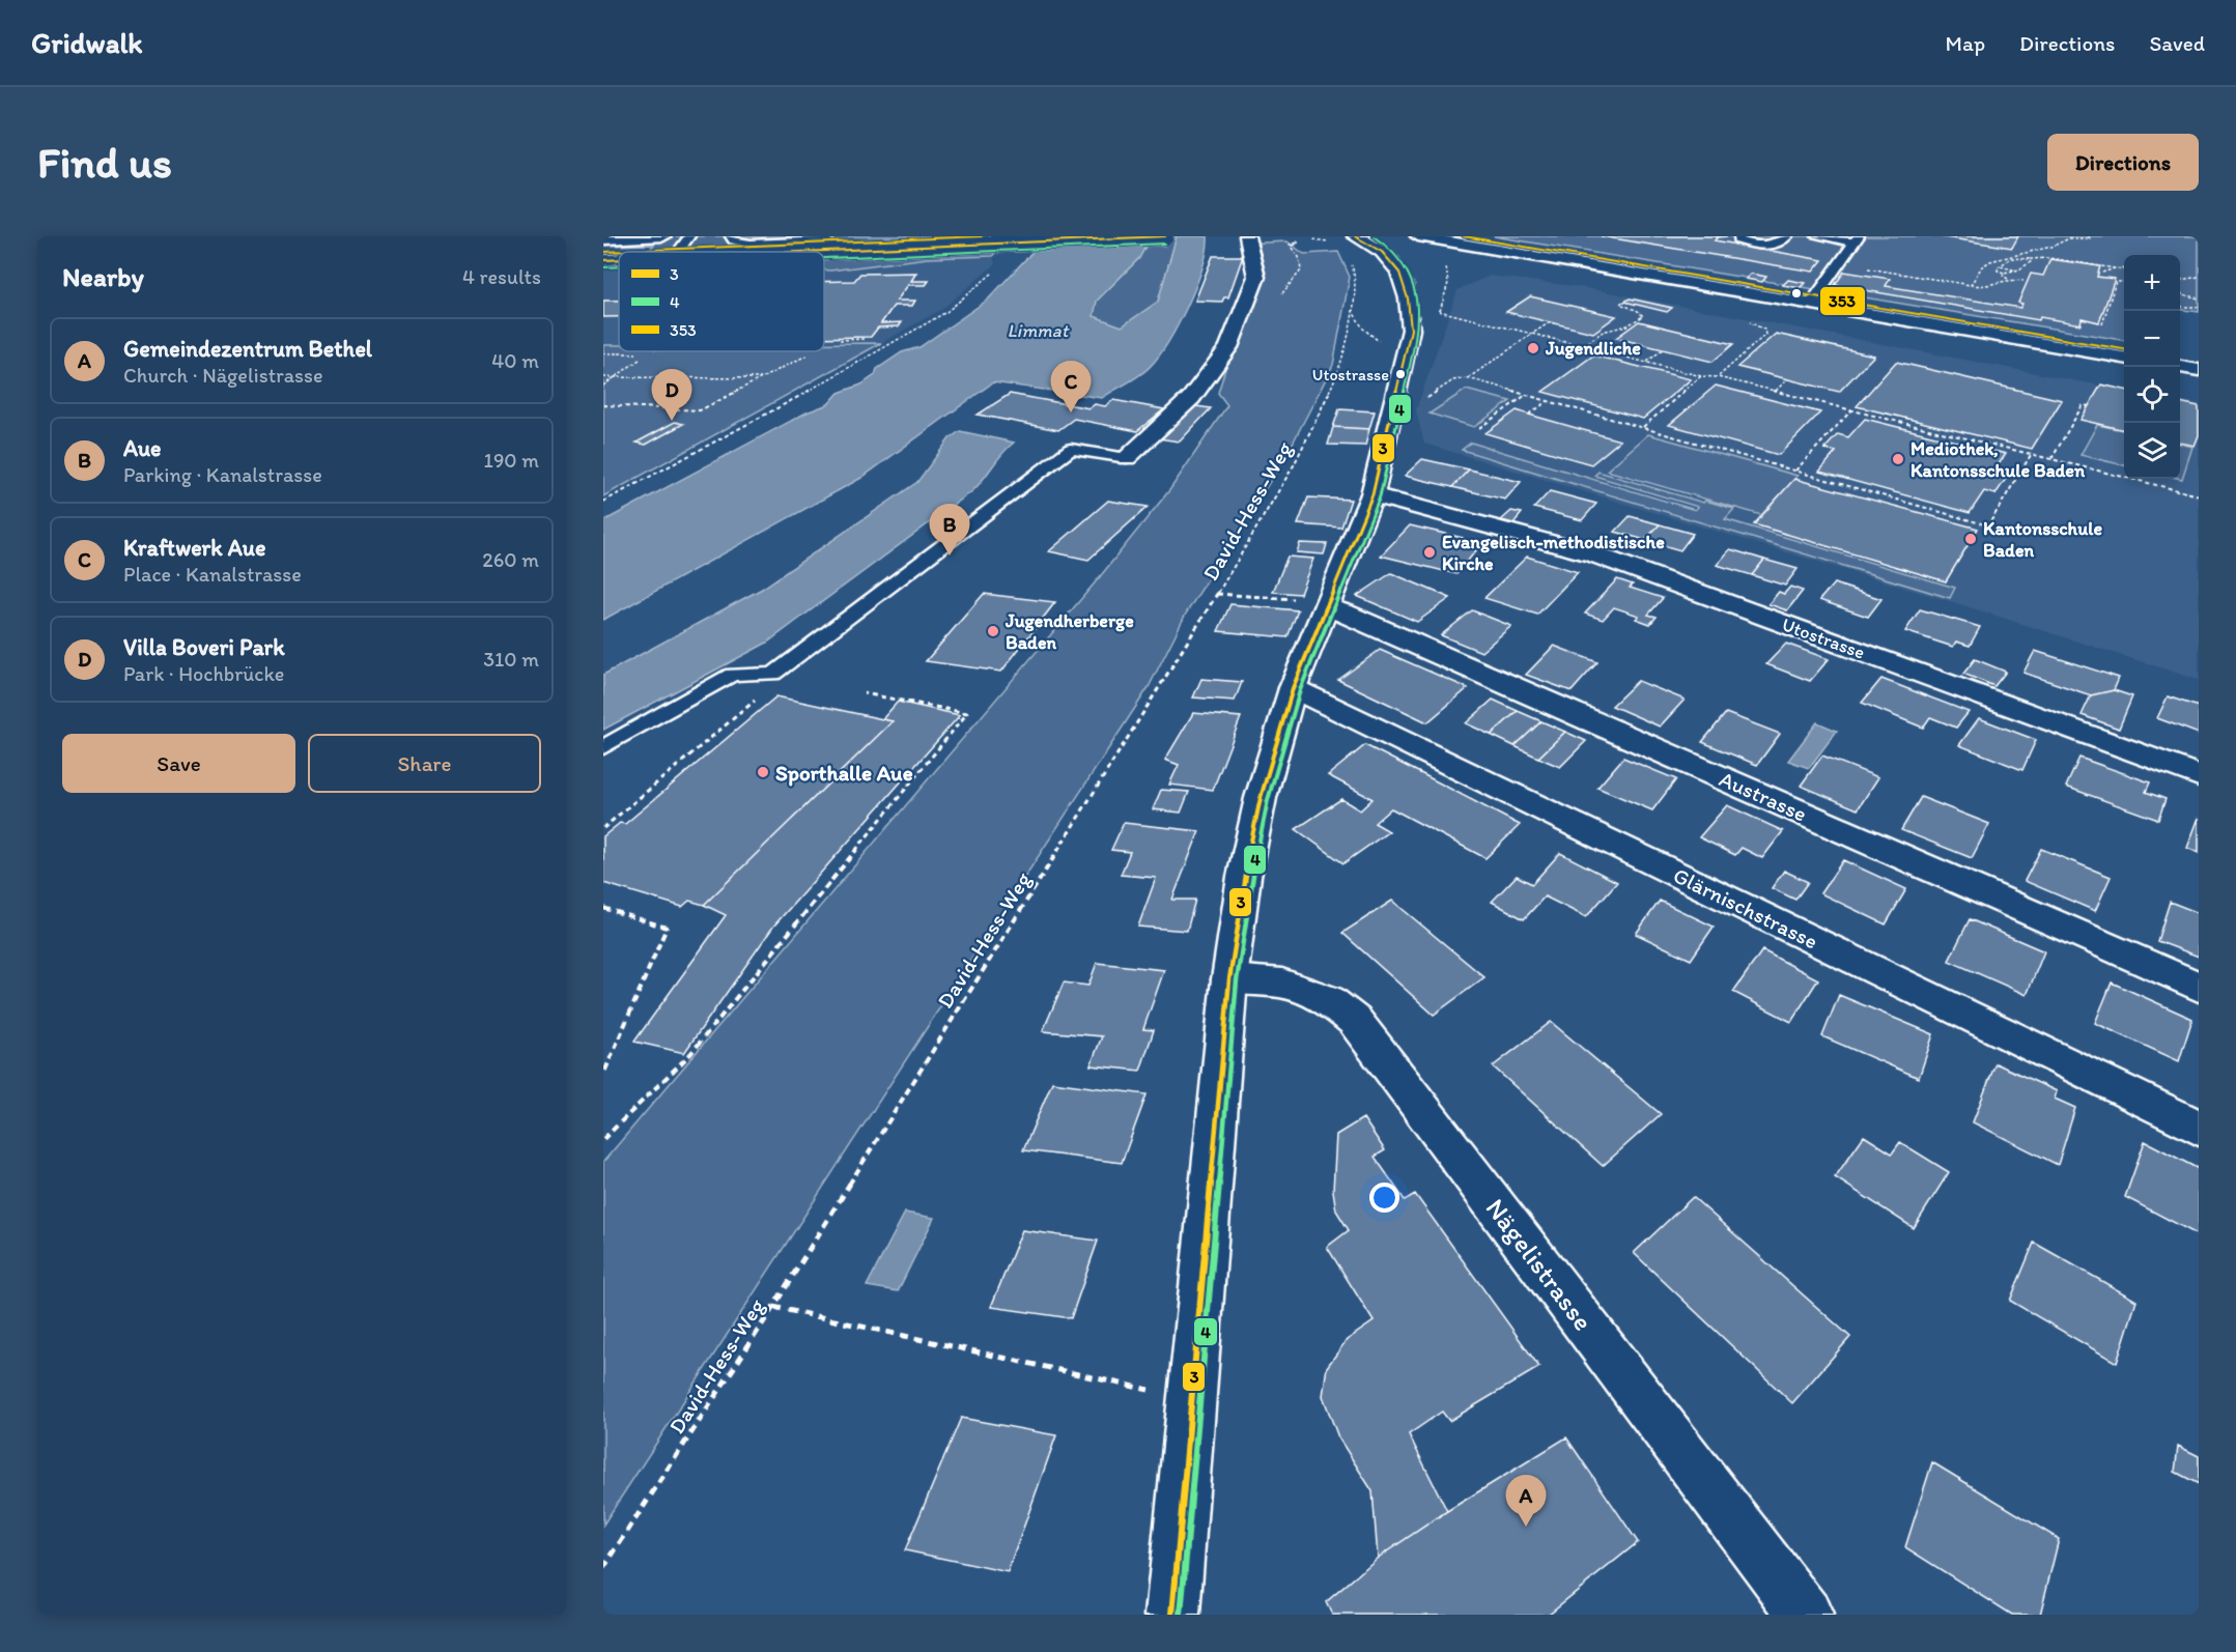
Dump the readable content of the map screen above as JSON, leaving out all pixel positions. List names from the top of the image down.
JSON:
{
  "streets": {
    "main road": [
      "Utostrasse",
      "Austrasse",
      "Glärnischstrasse",
      "Nägelistrasse"
    ],
    "path": ["David-Hess-Weg"]
  },
  "water": ["Limmat"],
  "places": [
    "Jugendliche",
    "Utostrasse",
    "Mediothek, Kantonsschule Baden",
    "Kantonsschule Baden",
    "Evangelisch-methodistische Kirche",
    "Jugendherberge Baden",
    "Sporthalle Aue"
  ],
  "lines": ["transit line 3", "transit line 4", "transit line 353"],
  "legend": ["3", "4", "353"],
  "page": {
    "header": "Gridwalk",
    "nav": ["Map", "Directions", "Saved"],
    "buttons": [
      "Directions",
      ["Save", "Share"]
    ],
    "title": "Find us",
    "heading": ["Nearby", "4 results"],
    "map_buttons": ["+", "−"],
    "list": [
      {
        "mark": "A",
        "name": "Gemeindezentrum Bethel",
        "note": "Church · Nägelistrasse",
        "value": "40 m"
      },
      {
        "mark": "B",
        "name": "Aue",
        "note": "Parking · Kanalstrasse",
        "value": "190 m"
      },
      {
        "mark": "C",
        "name": "Kraftwerk Aue",
        "note": "Place · Kanalstrasse",
        "value": "260 m"
      },
      {
        "mark": "D",
        "name": "Villa Boveri Park",
        "note": "Park · Hochbrücke",
        "value": "310 m"
      }
    ],
    "pins": [
      "C",
      "D",
      "B",
      "A"
    ]
  }
}
